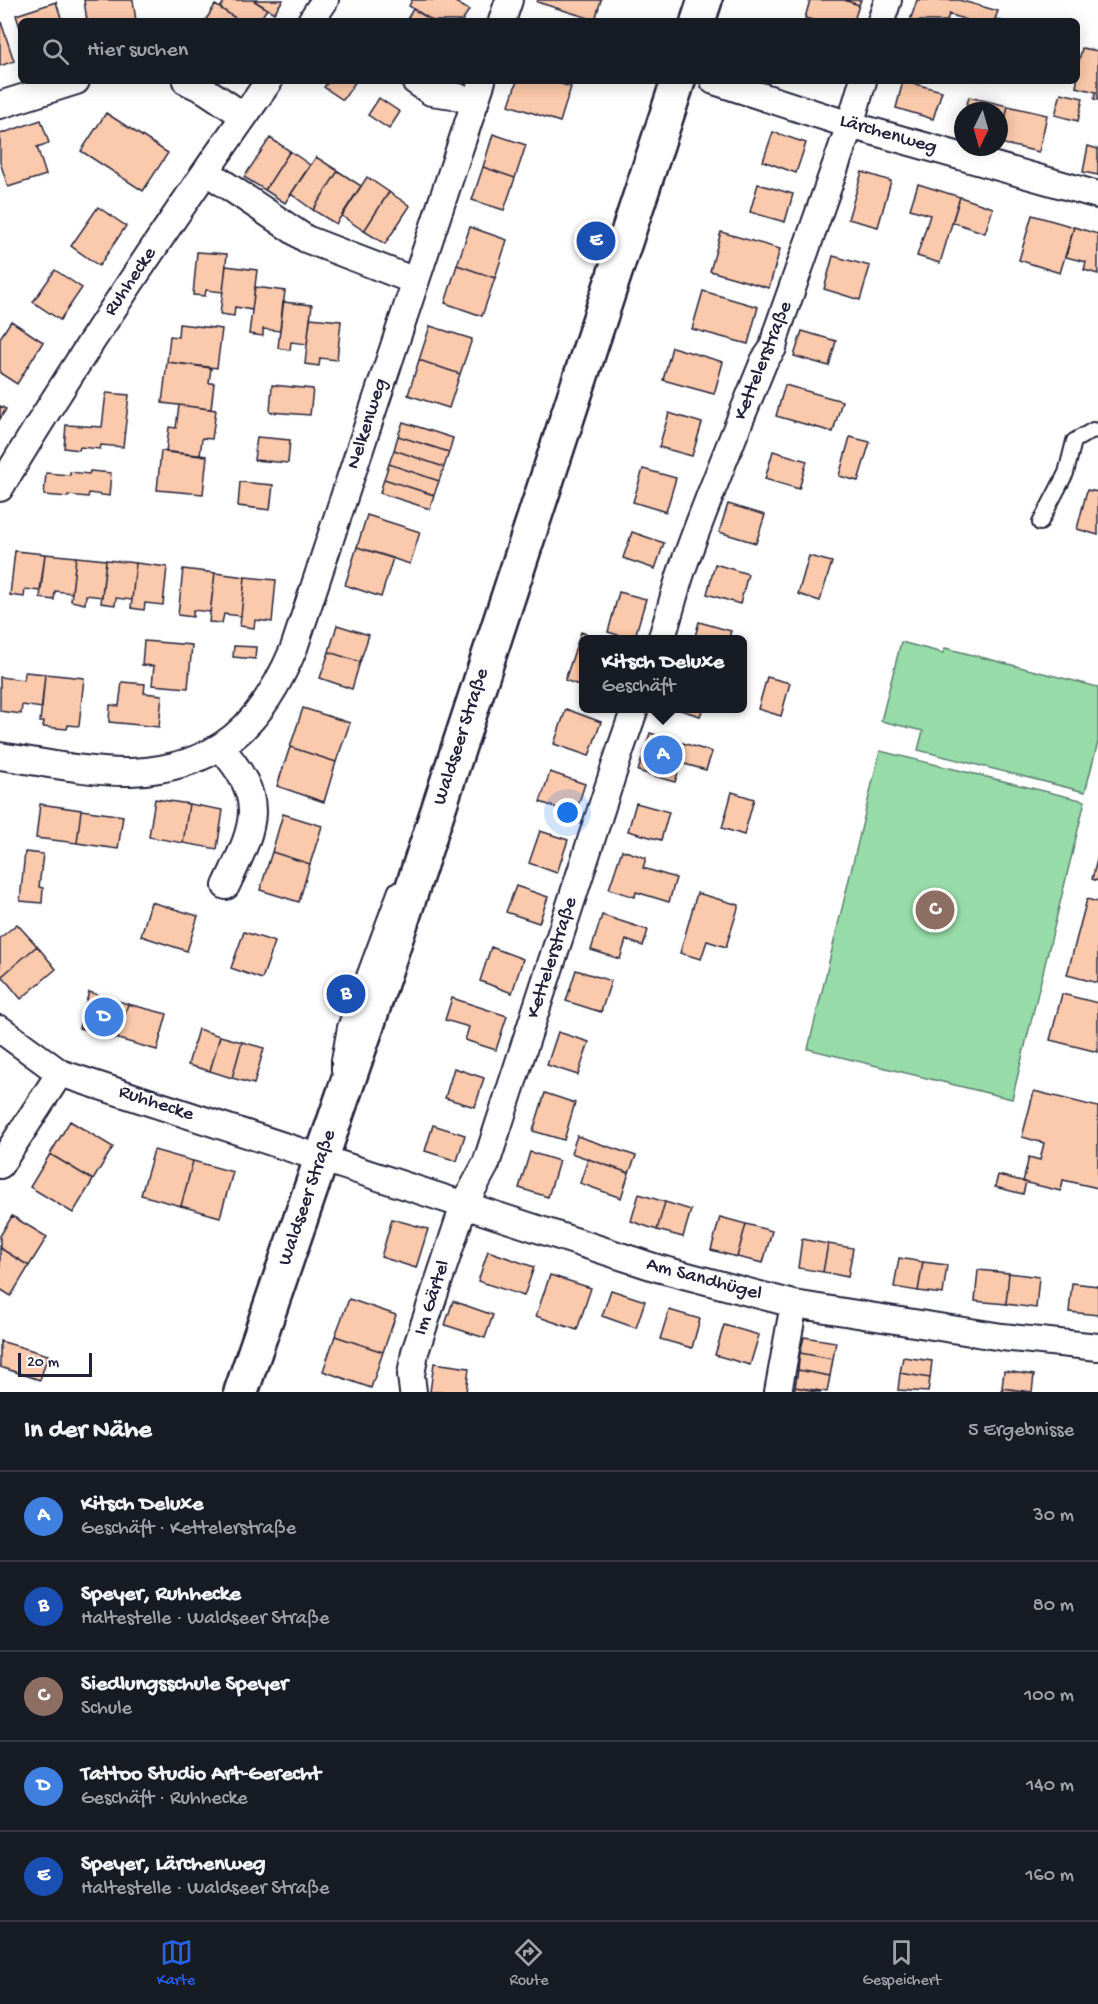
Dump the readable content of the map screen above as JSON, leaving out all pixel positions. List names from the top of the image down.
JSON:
{
  "streets": {
    "main road": ["Waldseer Straße"],
    "street": [
      "Lärchenweg",
      "Ruhhecke",
      "Kettelerstraße",
      "Nelkenweg",
      "Am Sandhügel",
      "Im Gärtel"
    ]
  },
  "crossings": [
    ["Lärchenweg", "Kettelerstraße"],
    ["Ruhhecke", "Waldseer Straße"],
    ["Ruhhecke", "Am Sandhügel"],
    ["Kettelerstraße", "Am Sandhügel"],
    ["Kettelerstraße", "Im Gärtel"],
    ["Waldseer Straße", "Am Sandhügel"],
    ["Am Sandhügel", "Im Gärtel"]
  ],
  "scale_bar": "20 m",
  "north": "bottom",
  "page": {
    "search": "Hier suchen",
    "pins": [
      "E",
      "A",
      "C",
      "B",
      "D"
    ],
    "popup": ["Kitsch Deluxe", "Geschäft"],
    "scale": "20 m",
    "heading": ["In der Nähe", "5 Ergebnisse"],
    "list": [
      {
        "mark": "A",
        "name": "Kitsch Deluxe",
        "note": "Geschäft · Kettelerstraße",
        "value": "30 m"
      },
      {
        "mark": "B",
        "name": "Speyer, Ruhhecke",
        "note": "Haltestelle · Waldseer Straße",
        "value": "80 m"
      },
      {
        "mark": "C",
        "name": "Siedlungsschule Speyer",
        "note": "Schule",
        "value": "100 m"
      },
      {
        "mark": "D",
        "name": "Tattoo Studio Art-Gerecht",
        "note": "Geschäft · Ruhhecke",
        "value": "140 m"
      },
      {
        "mark": "E",
        "name": "Speyer, Lärchenweg",
        "note": "Haltestelle · Waldseer Straße",
        "value": "160 m"
      }
    ],
    "nav": ["Karte", "Route", "Gespeichert"]
  }
}
